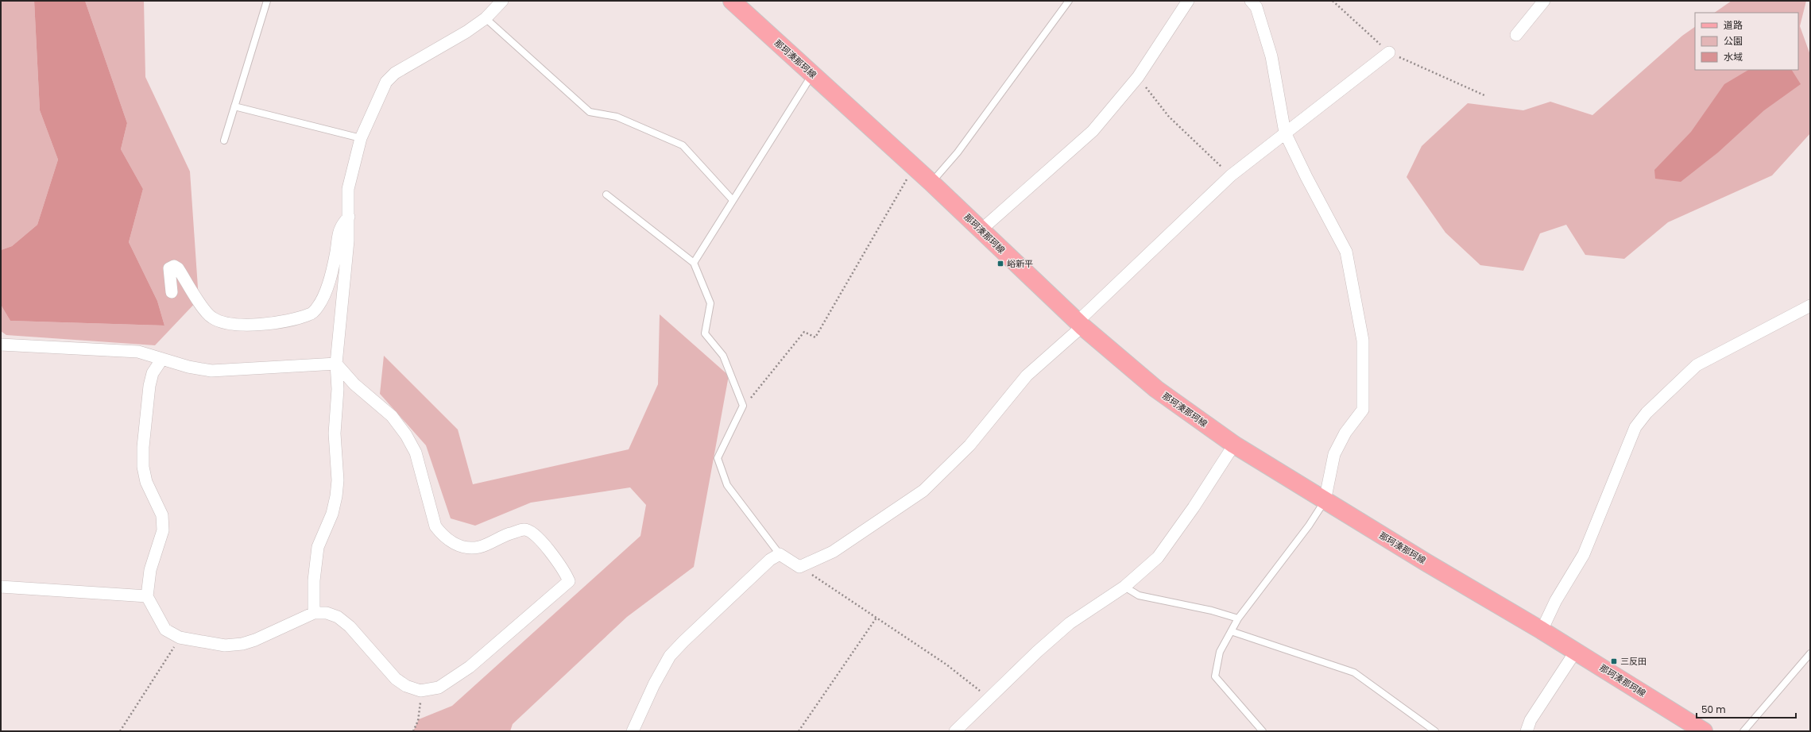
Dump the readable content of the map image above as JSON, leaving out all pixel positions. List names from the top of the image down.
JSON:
{
  "streets": {
    "main road": ["那珂湊那珂線"]
  },
  "places": {
    "transit": ["峪新平", "三反田"]
  },
  "legend": ["道路", "公園", "水域"],
  "scale_bar": "50 m"
}
